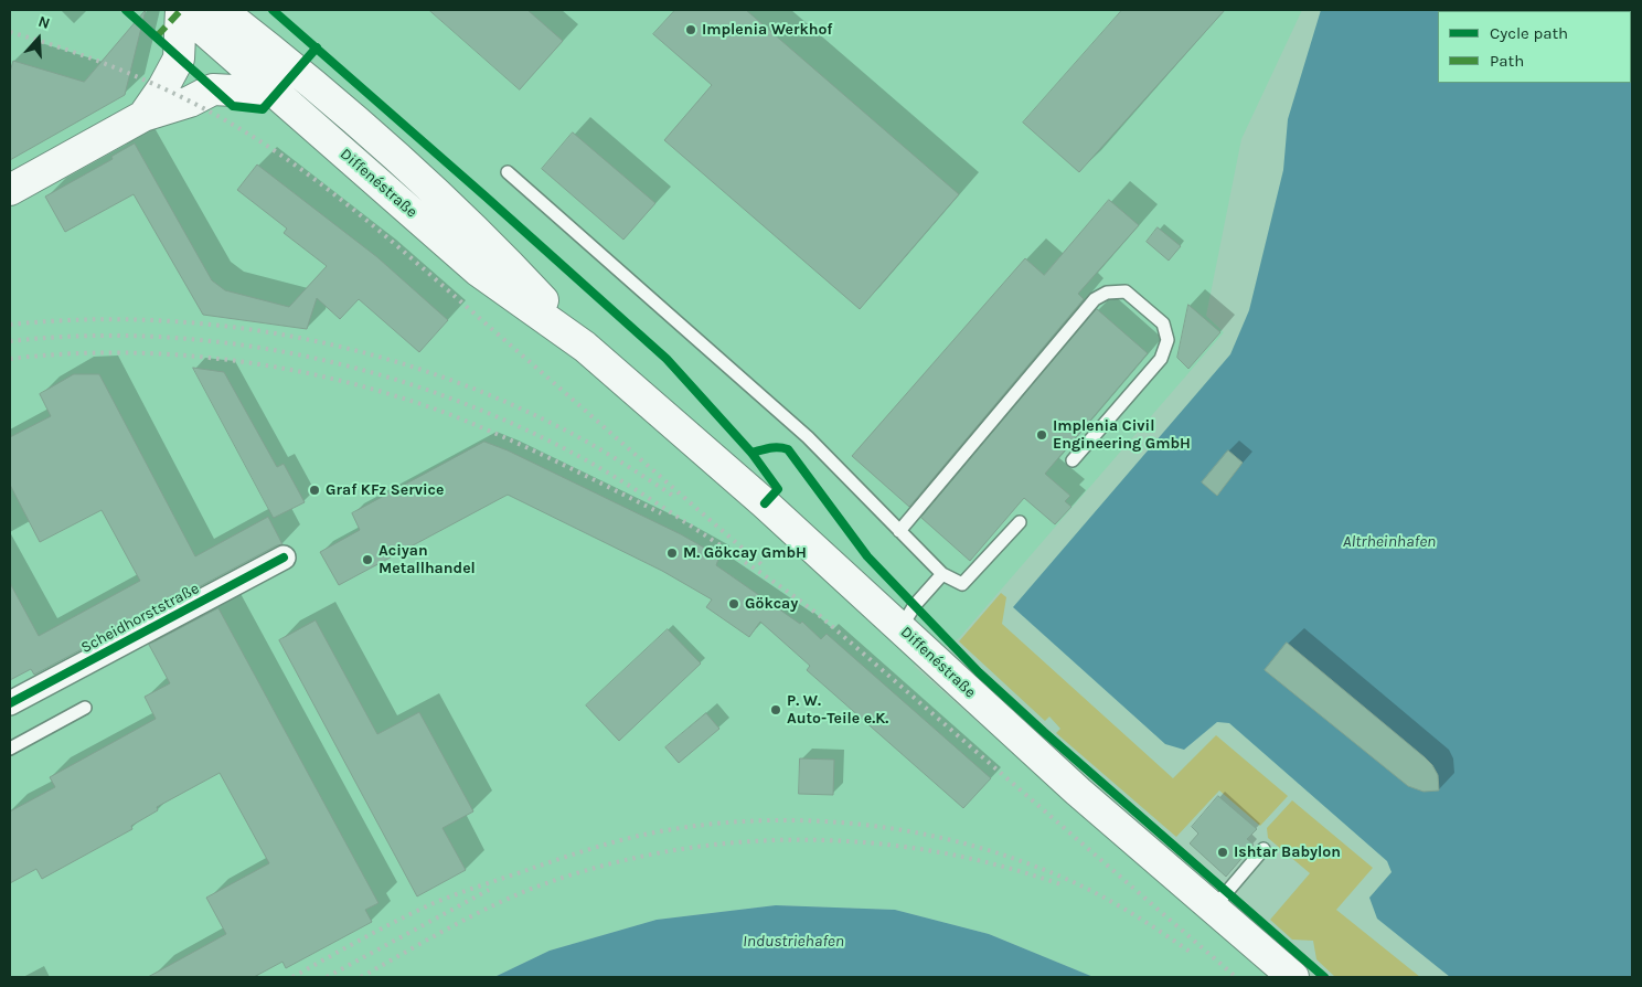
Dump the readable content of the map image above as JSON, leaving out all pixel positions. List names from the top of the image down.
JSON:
{
  "streets": {
    "main road": ["Diffenéstraße"],
    "street": ["Scheidhorststraße"]
  },
  "water": ["Altrheinhafen", "Industriehafen"],
  "places": [
    "Implenia Werkhof",
    "Implenia Civil Engineering GmbH",
    "Graf KFz Service",
    "M. Gökcay GmbH",
    "Aciyan Metallhandel",
    "Gökcay",
    "P. W. Auto-Teile e.K.",
    "Ishtar Babylon"
  ],
  "legend": ["Cycle path", "Path"],
  "north": "top"
}
